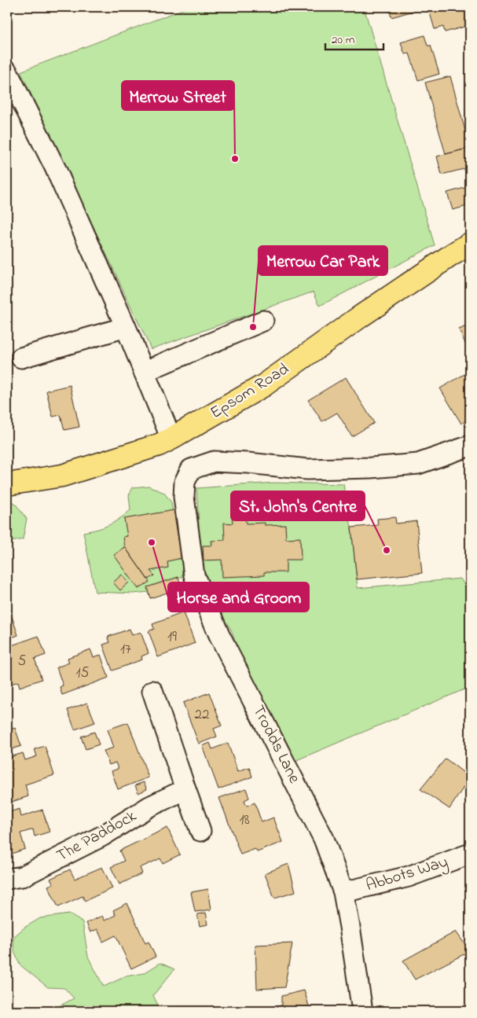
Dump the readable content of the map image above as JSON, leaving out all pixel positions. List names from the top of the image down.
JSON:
{
  "streets": {
    "main road": ["Epsom Road"],
    "street": ["Trodds Lane", "The Paddock", "Abbots Way"]
  },
  "crossings": [
    ["Trodds Lane", "Abbots Way"]
  ],
  "places": [
    "Merrow Street",
    "Merrow Car Park",
    "Horse and Groom",
    "St. John's Centre"
  ],
  "house_numbers": [
    "19",
    "17",
    "5",
    "15",
    "22",
    "18"
  ],
  "scale_bar": "20 m"
}
